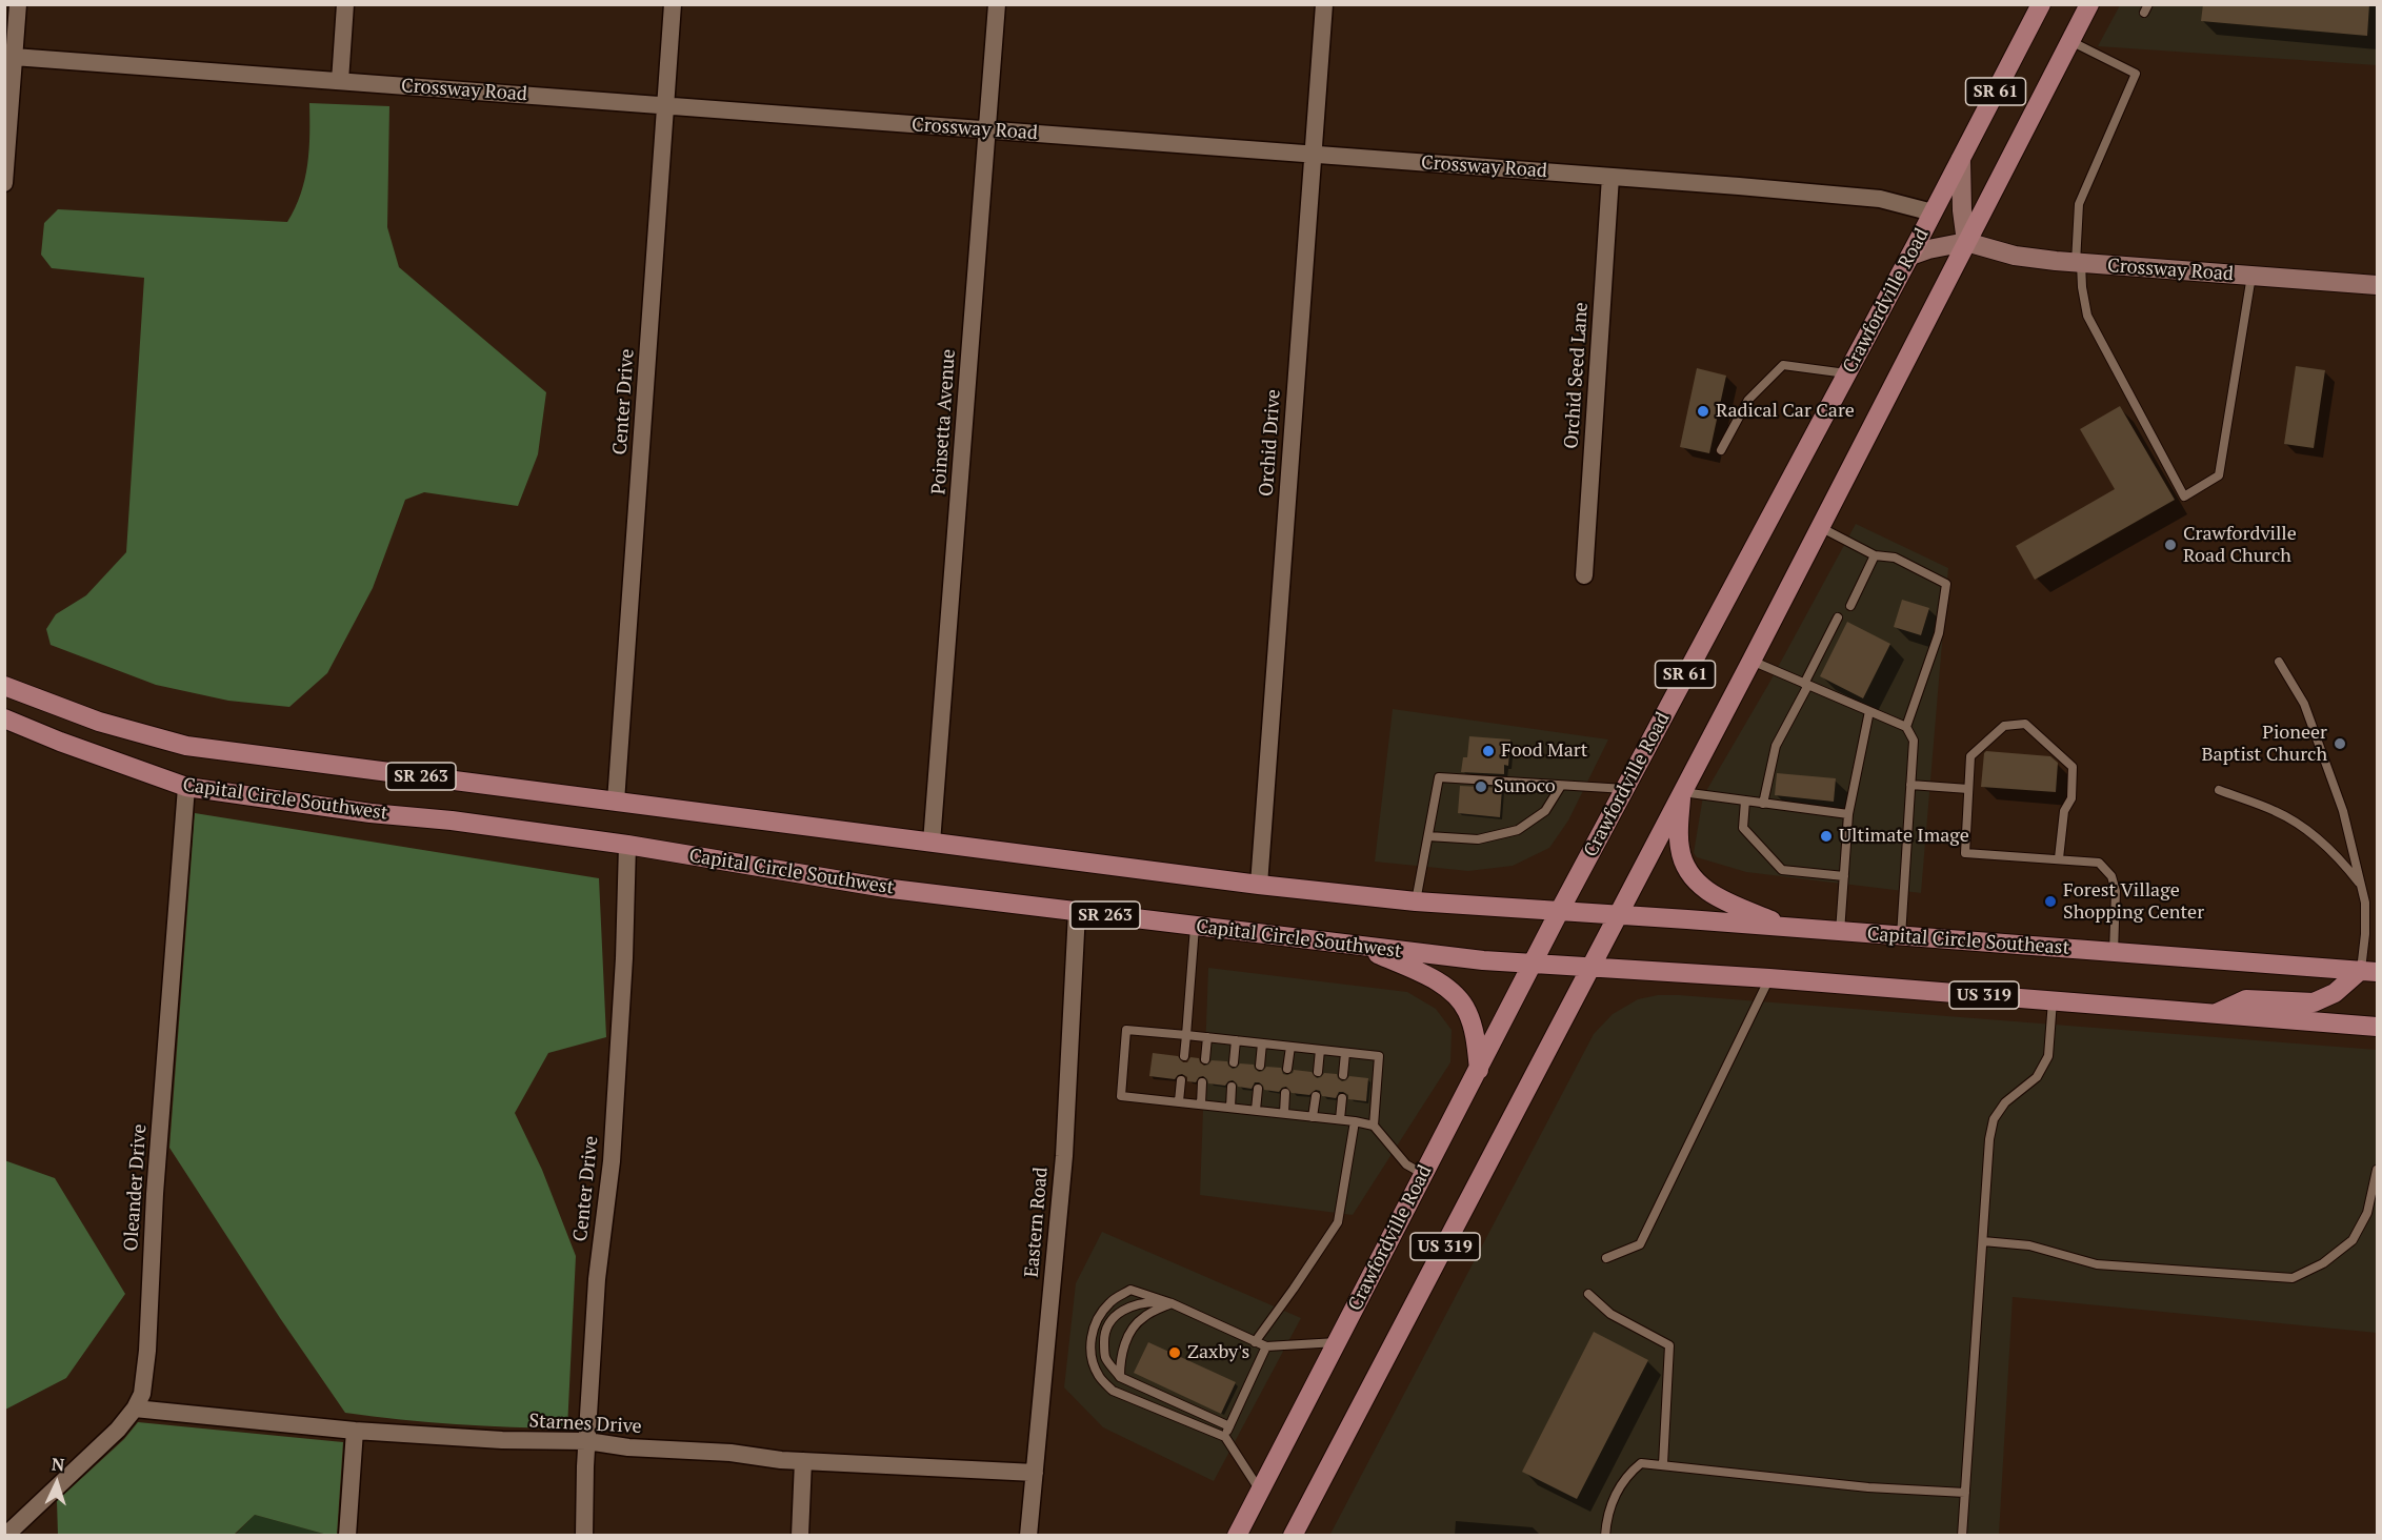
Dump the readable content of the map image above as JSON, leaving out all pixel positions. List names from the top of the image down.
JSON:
{
  "streets": {
    "main road": [
      "SR 61",
      "Crawfordville Road",
      "SR 263",
      "Capital Circle Southwest",
      "Capital Circle Southeast",
      "US 319"
    ],
    "street": [
      "Crossway Road",
      "Orchid Seed Lane",
      "Center Drive",
      "Poinsetta Avenue",
      "Orchid Drive",
      "Oleander Drive",
      "Eastern Road",
      "Starnes Drive"
    ]
  },
  "crossings": [
    ["Crossway Road", "SR 61"],
    ["Crossway Road", "Crawfordville Road"],
    ["Crossway Road", "Orchid Seed Lane"],
    ["Crossway Road", "Center Drive"],
    ["Crossway Road", "Poinsetta Avenue"],
    ["Crossway Road", "Orchid Drive"],
    ["SR 61", "Capital Circle Southwest"],
    ["SR 61", "Capital Circle Southeast"],
    ["SR 61", "US 319"],
    ["Crawfordville Road", "Capital Circle Southwest"],
    ["Crawfordville Road", "Capital Circle Southeast"],
    ["Center Drive", "Capital Circle Southwest"],
    ["Center Drive", "Starnes Drive"],
    ["Poinsetta Avenue", "Capital Circle Southwest"],
    ["Orchid Drive", "Capital Circle Southwest"],
    ["Capital Circle Southwest", "Capital Circle Southeast"],
    ["Capital Circle Southwest", "US 319"],
    ["Capital Circle Southwest", "Oleander Drive"],
    ["Capital Circle Southwest", "Eastern Road"],
    ["Oleander Drive", "Starnes Drive"],
    ["Eastern Road", "Starnes Drive"]
  ],
  "places": [
    "Radical Car Care",
    "Crawfordville Road Church",
    "Pioneer Baptist Church",
    "Food Mart",
    "Sunoco",
    "Ultimate Image",
    "Forest Village Shopping Center",
    "Zaxby's"
  ],
  "north": "top"
}
